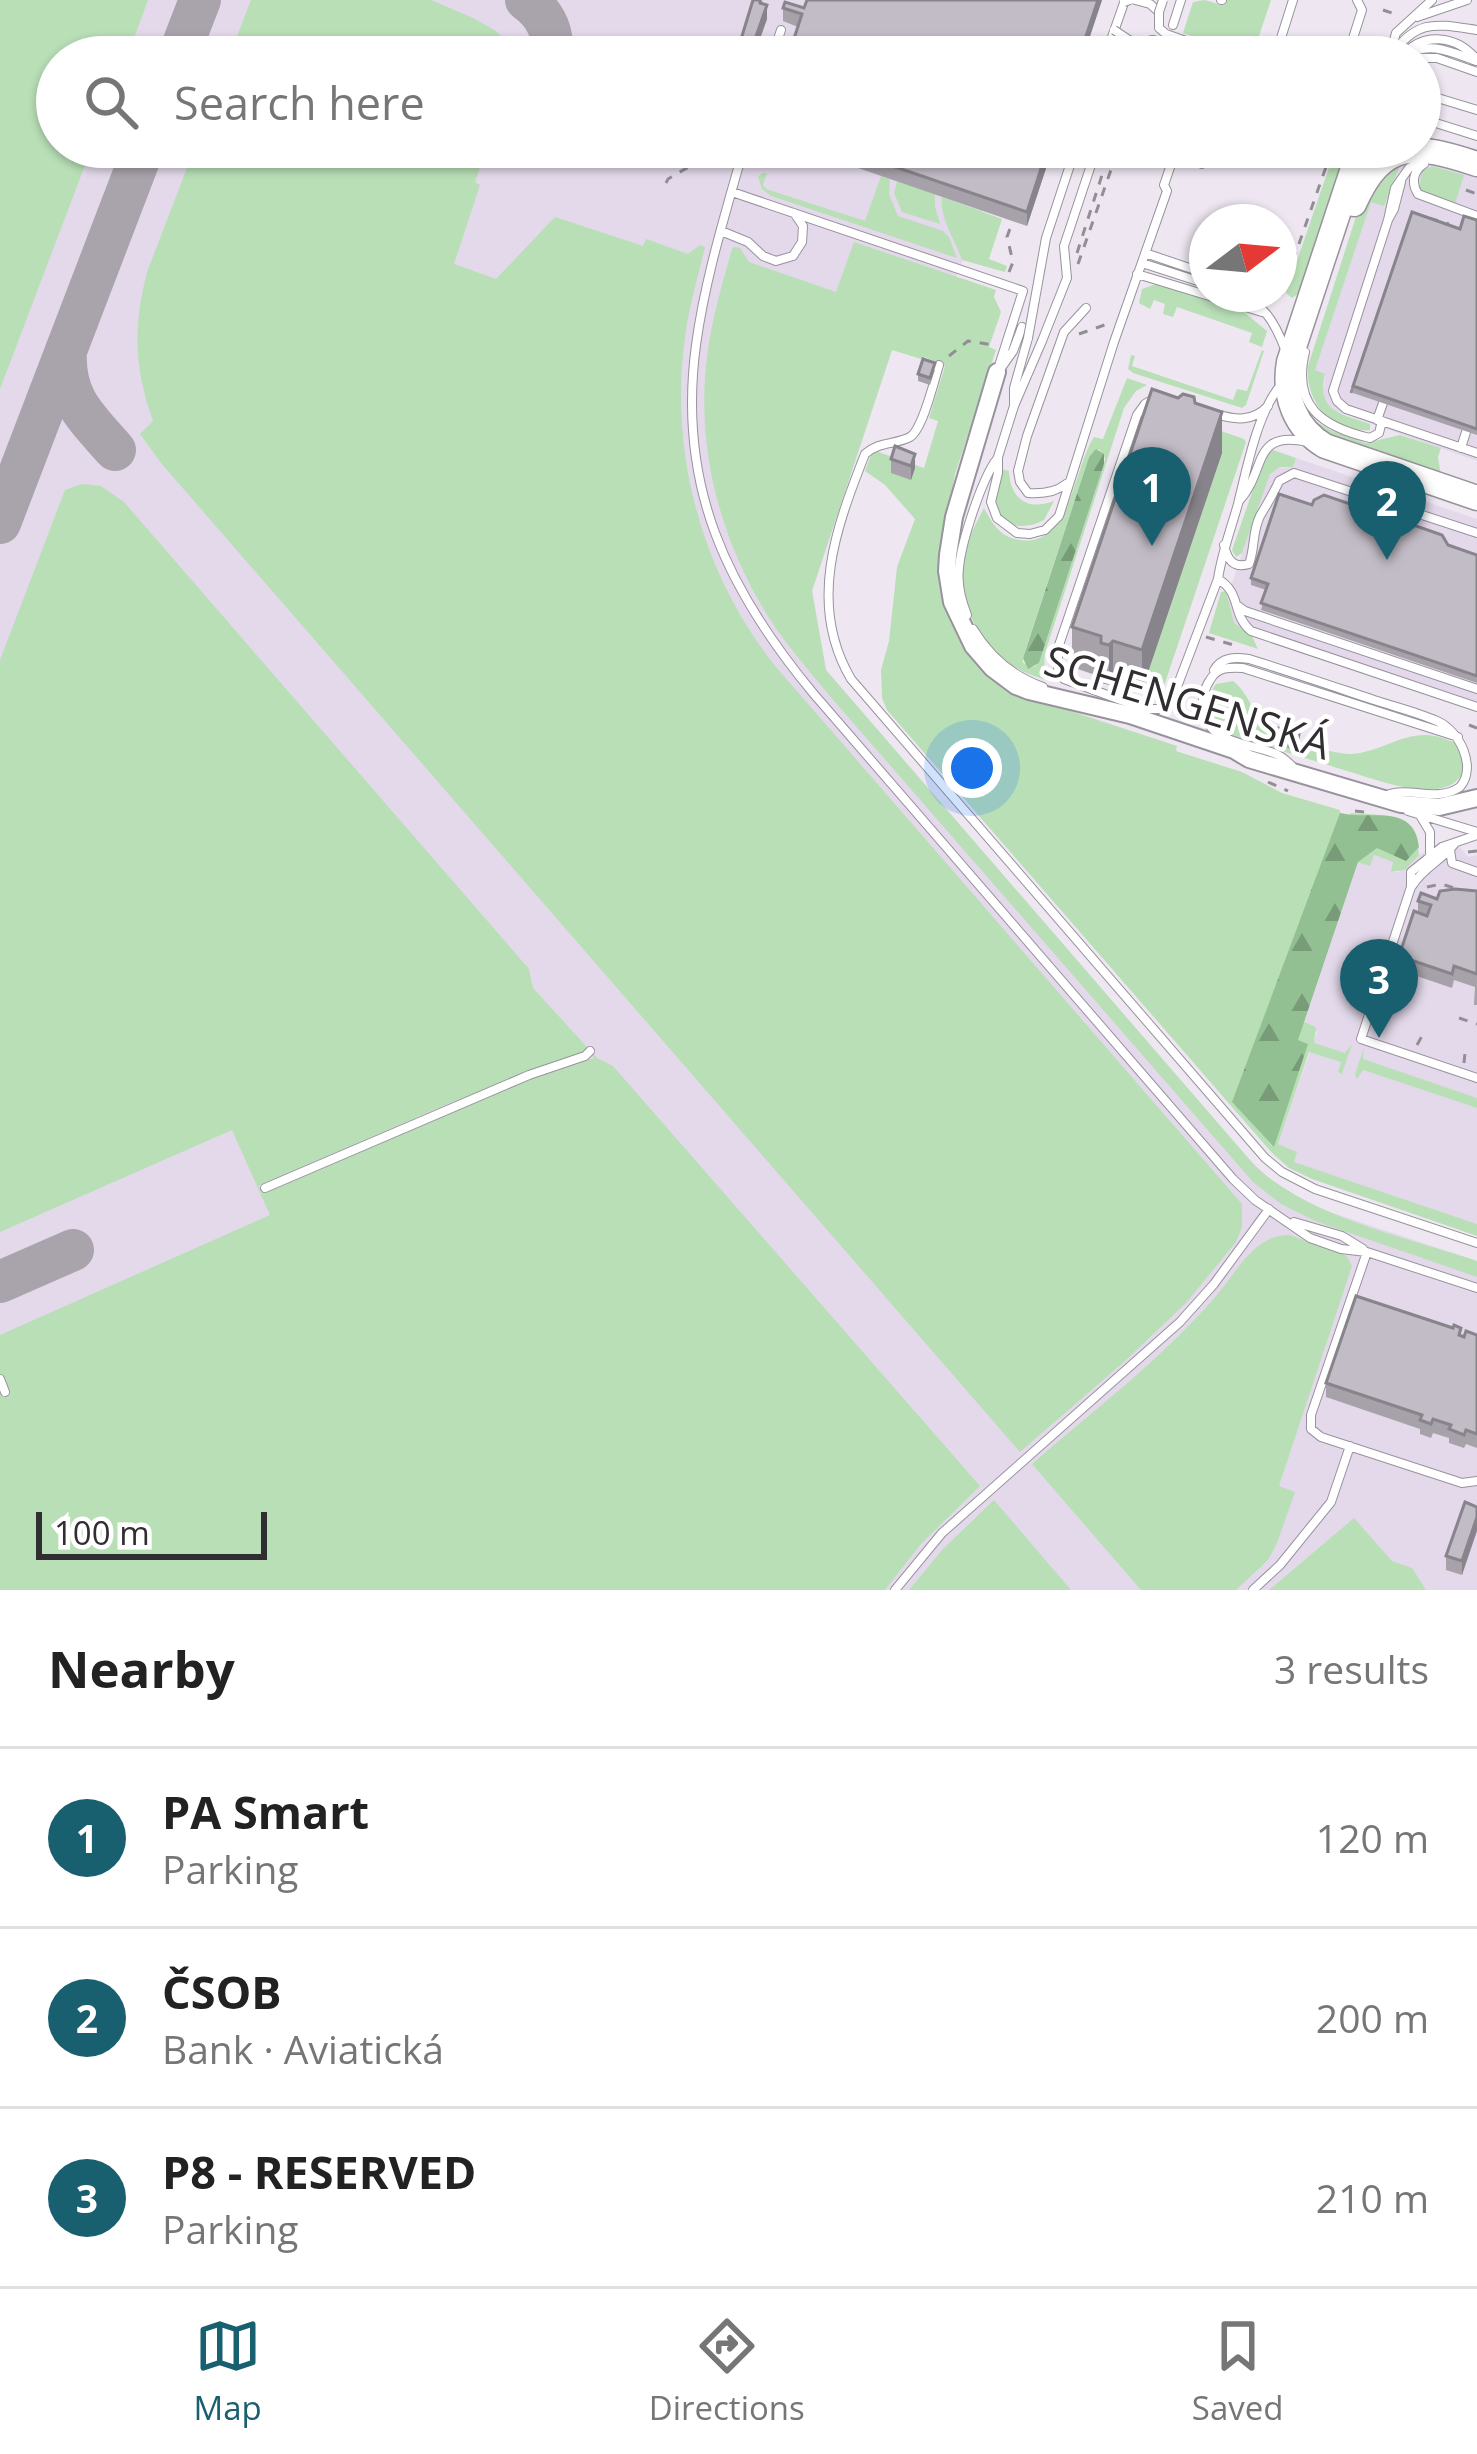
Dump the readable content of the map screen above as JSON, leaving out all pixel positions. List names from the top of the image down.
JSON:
{
  "streets": {
    "street": ["SCHENGENSKÁ"]
  },
  "scale_bar": "100 m",
  "north": "right",
  "page": {
    "search": "Search here",
    "pins": ["1", "2", "3"],
    "scale": "100 m",
    "heading": ["Nearby", "3 results"],
    "list": [
      {
        "mark": "1",
        "name": "PA Smart",
        "note": "Parking",
        "value": "120 m"
      },
      {
        "mark": "2",
        "name": "ČSOB",
        "note": "Bank · Aviatická",
        "value": "200 m"
      },
      {
        "mark": "3",
        "name": "P8 - RESERVED",
        "note": "Parking",
        "value": "210 m"
      }
    ],
    "nav": ["Map", "Directions", "Saved"]
  }
}
